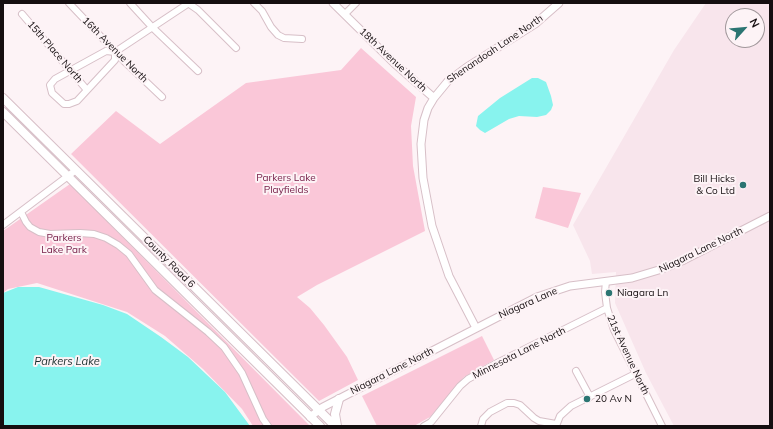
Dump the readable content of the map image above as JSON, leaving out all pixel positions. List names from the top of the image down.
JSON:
{
  "streets": {
    "main road": ["County Road 6"],
    "street": [
      "Shenandoah Lane North",
      "16th Avenue North",
      "15th Place North",
      "18th Avenue North",
      "Niagara Lane North",
      "Niagara Lane",
      "Minnesota Lane North",
      "21st Avenue North"
    ]
  },
  "crossings": [
    ["Shenandoah Lane North", "18th Avenue North"],
    ["18th Avenue North", "Niagara Lane North"],
    ["18th Avenue North", "Niagara Lane"],
    ["Niagara Lane North", "County Road 6"],
    ["Niagara Lane North", "Niagara Lane"],
    ["Niagara Lane North", "21st Avenue North"],
    ["Niagara Lane", "21st Avenue North"],
    ["Minnesota Lane North", "21st Avenue North"]
  ],
  "water": ["Parkers Lake"],
  "parks": ["Parkers Lake Playfields", "Parkers Lake Park"],
  "places": ["Bill Hicks & Co Ltd", "Niagara Ln", "20 Av N"],
  "north": "top right"
}
